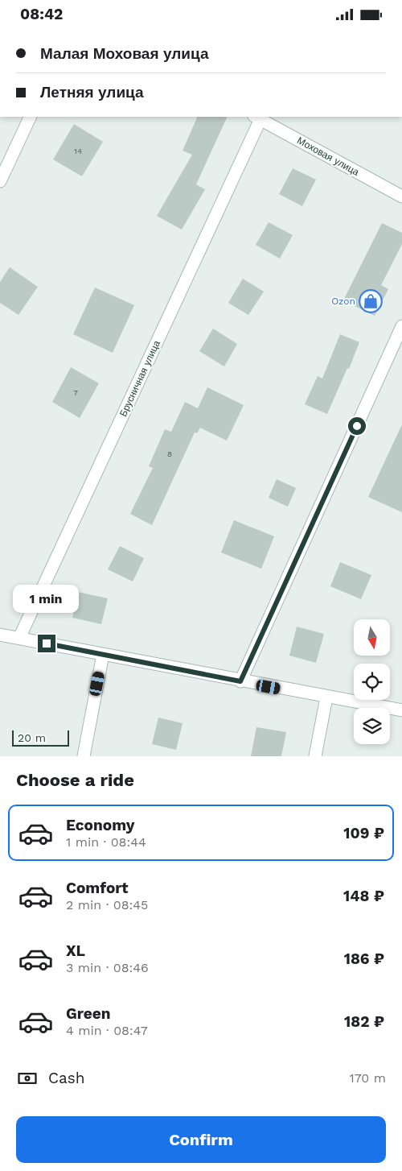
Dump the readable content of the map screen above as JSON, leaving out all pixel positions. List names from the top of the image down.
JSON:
{
  "streets": {
    "street": ["Моховая улица", "Брусничная улица"]
  },
  "crossings": [
    ["Моховая улица", "Брусничная улица"]
  ],
  "places": {
    "shop": ["Ozon"]
  },
  "house_numbers": ["14", "7", "8"],
  "scale_bar": "20 m",
  "north": "bottom",
  "page": {
    "status": "08:42",
    "banner": ["Малая Моховая улица", "Летняя улица"],
    "bubble": "1 min",
    "scale": "20 m",
    "heading": "Choose a ride",
    "list": [
      {
        "name": "Economy",
        "note": "1 min · 08:44",
        "value": "109 ₽"
      },
      {
        "name": "Comfort",
        "note": "2 min · 08:45",
        "value": "148 ₽"
      },
      {
        "name": "XL",
        "note": "3 min · 08:46",
        "value": "186 ₽"
      },
      {
        "name": "Green",
        "note": "4 min · 08:47",
        "value": "182 ₽"
      }
    ],
    "pay": ["Cash", "170 m"],
    "buttons": "Confirm"
  }
}
